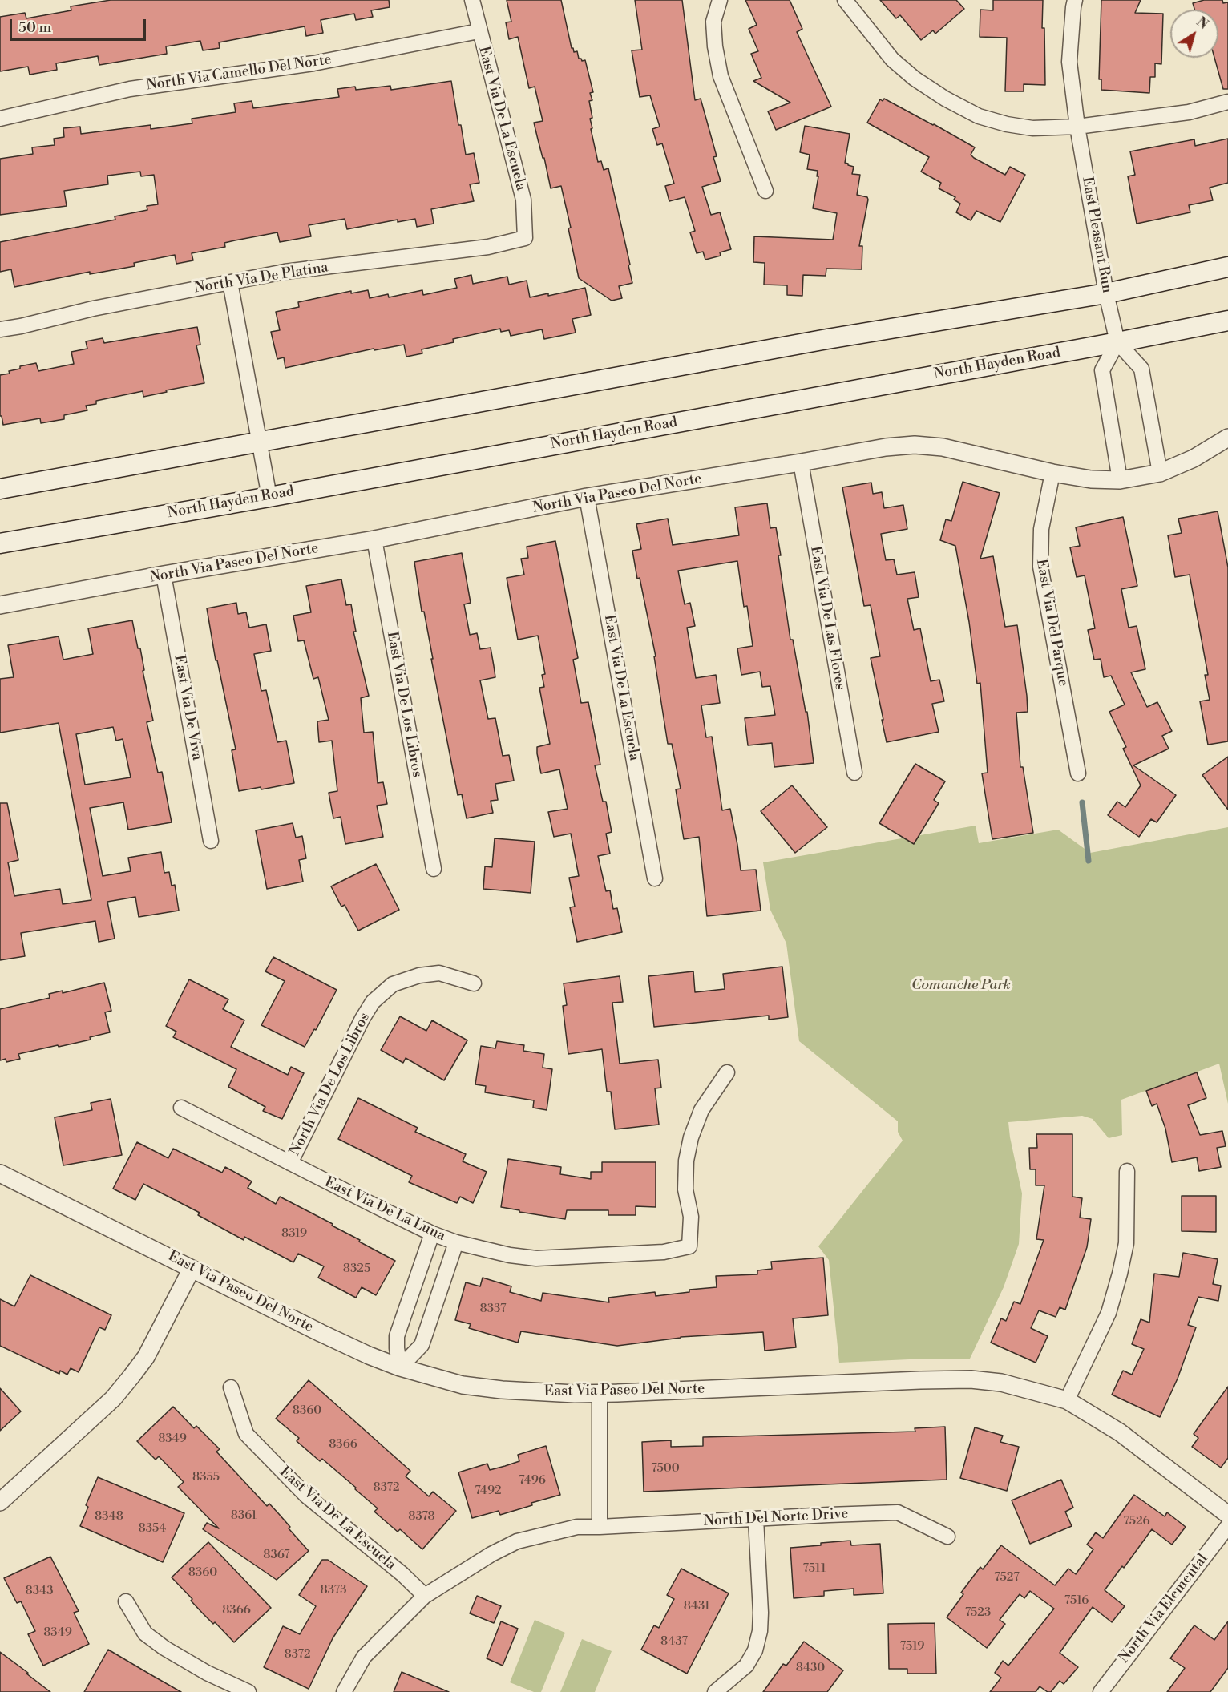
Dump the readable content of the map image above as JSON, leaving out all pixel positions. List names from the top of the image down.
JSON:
{
  "streets": {
    "main road": ["North Hayden Road"],
    "street": [
      "North Via Camello Del Norte",
      "East Via De La Escuela",
      "East Pleasant Run",
      "North Via De Platina",
      "North Via Paseo Del Norte",
      "East Via De Las Flores",
      "East Via Del Parque",
      "East Via De Los Libros",
      "East Via De Viva",
      "North Via De Los Libros",
      "East Via De La Luna",
      "East Via Paseo Del Norte",
      "North Del Norte Drive",
      "North Via Elemental"
    ]
  },
  "crossings": [
    ["North Via Camello Del Norte", "East Via De La Escuela"],
    ["East Via De La Escuela", "North Via De Platina"],
    ["East Via De La Escuela", "North Via Paseo Del Norte"],
    ["East Via De La Escuela", "North Del Norte Drive"],
    ["East Pleasant Run", "North Hayden Road"],
    ["East Pleasant Run", "North Via Paseo Del Norte"],
    ["North Via Paseo Del Norte", "East Via De Las Flores"],
    ["North Via Paseo Del Norte", "East Via Del Parque"],
    ["North Via Paseo Del Norte", "East Via De Los Libros"],
    ["North Via Paseo Del Norte", "East Via De Viva"],
    ["North Via De Los Libros", "East Via De La Luna"]
  ],
  "parks": ["Comanche Park"],
  "house_numbers": [
    "8319",
    "8325",
    "8337",
    "8360",
    "8349",
    "8366",
    "7500",
    "8355",
    "7496",
    "8372",
    "7492",
    "8361",
    "8348",
    "8378",
    "7526",
    "8354",
    "8367",
    "7511",
    "8360",
    "7527",
    "8373",
    "8343",
    "7516",
    "8431",
    "8366",
    "7523",
    "8349",
    "8437",
    "7519",
    "8372",
    "8430"
  ],
  "scale_bar": "50 m",
  "north": "top right"
}
